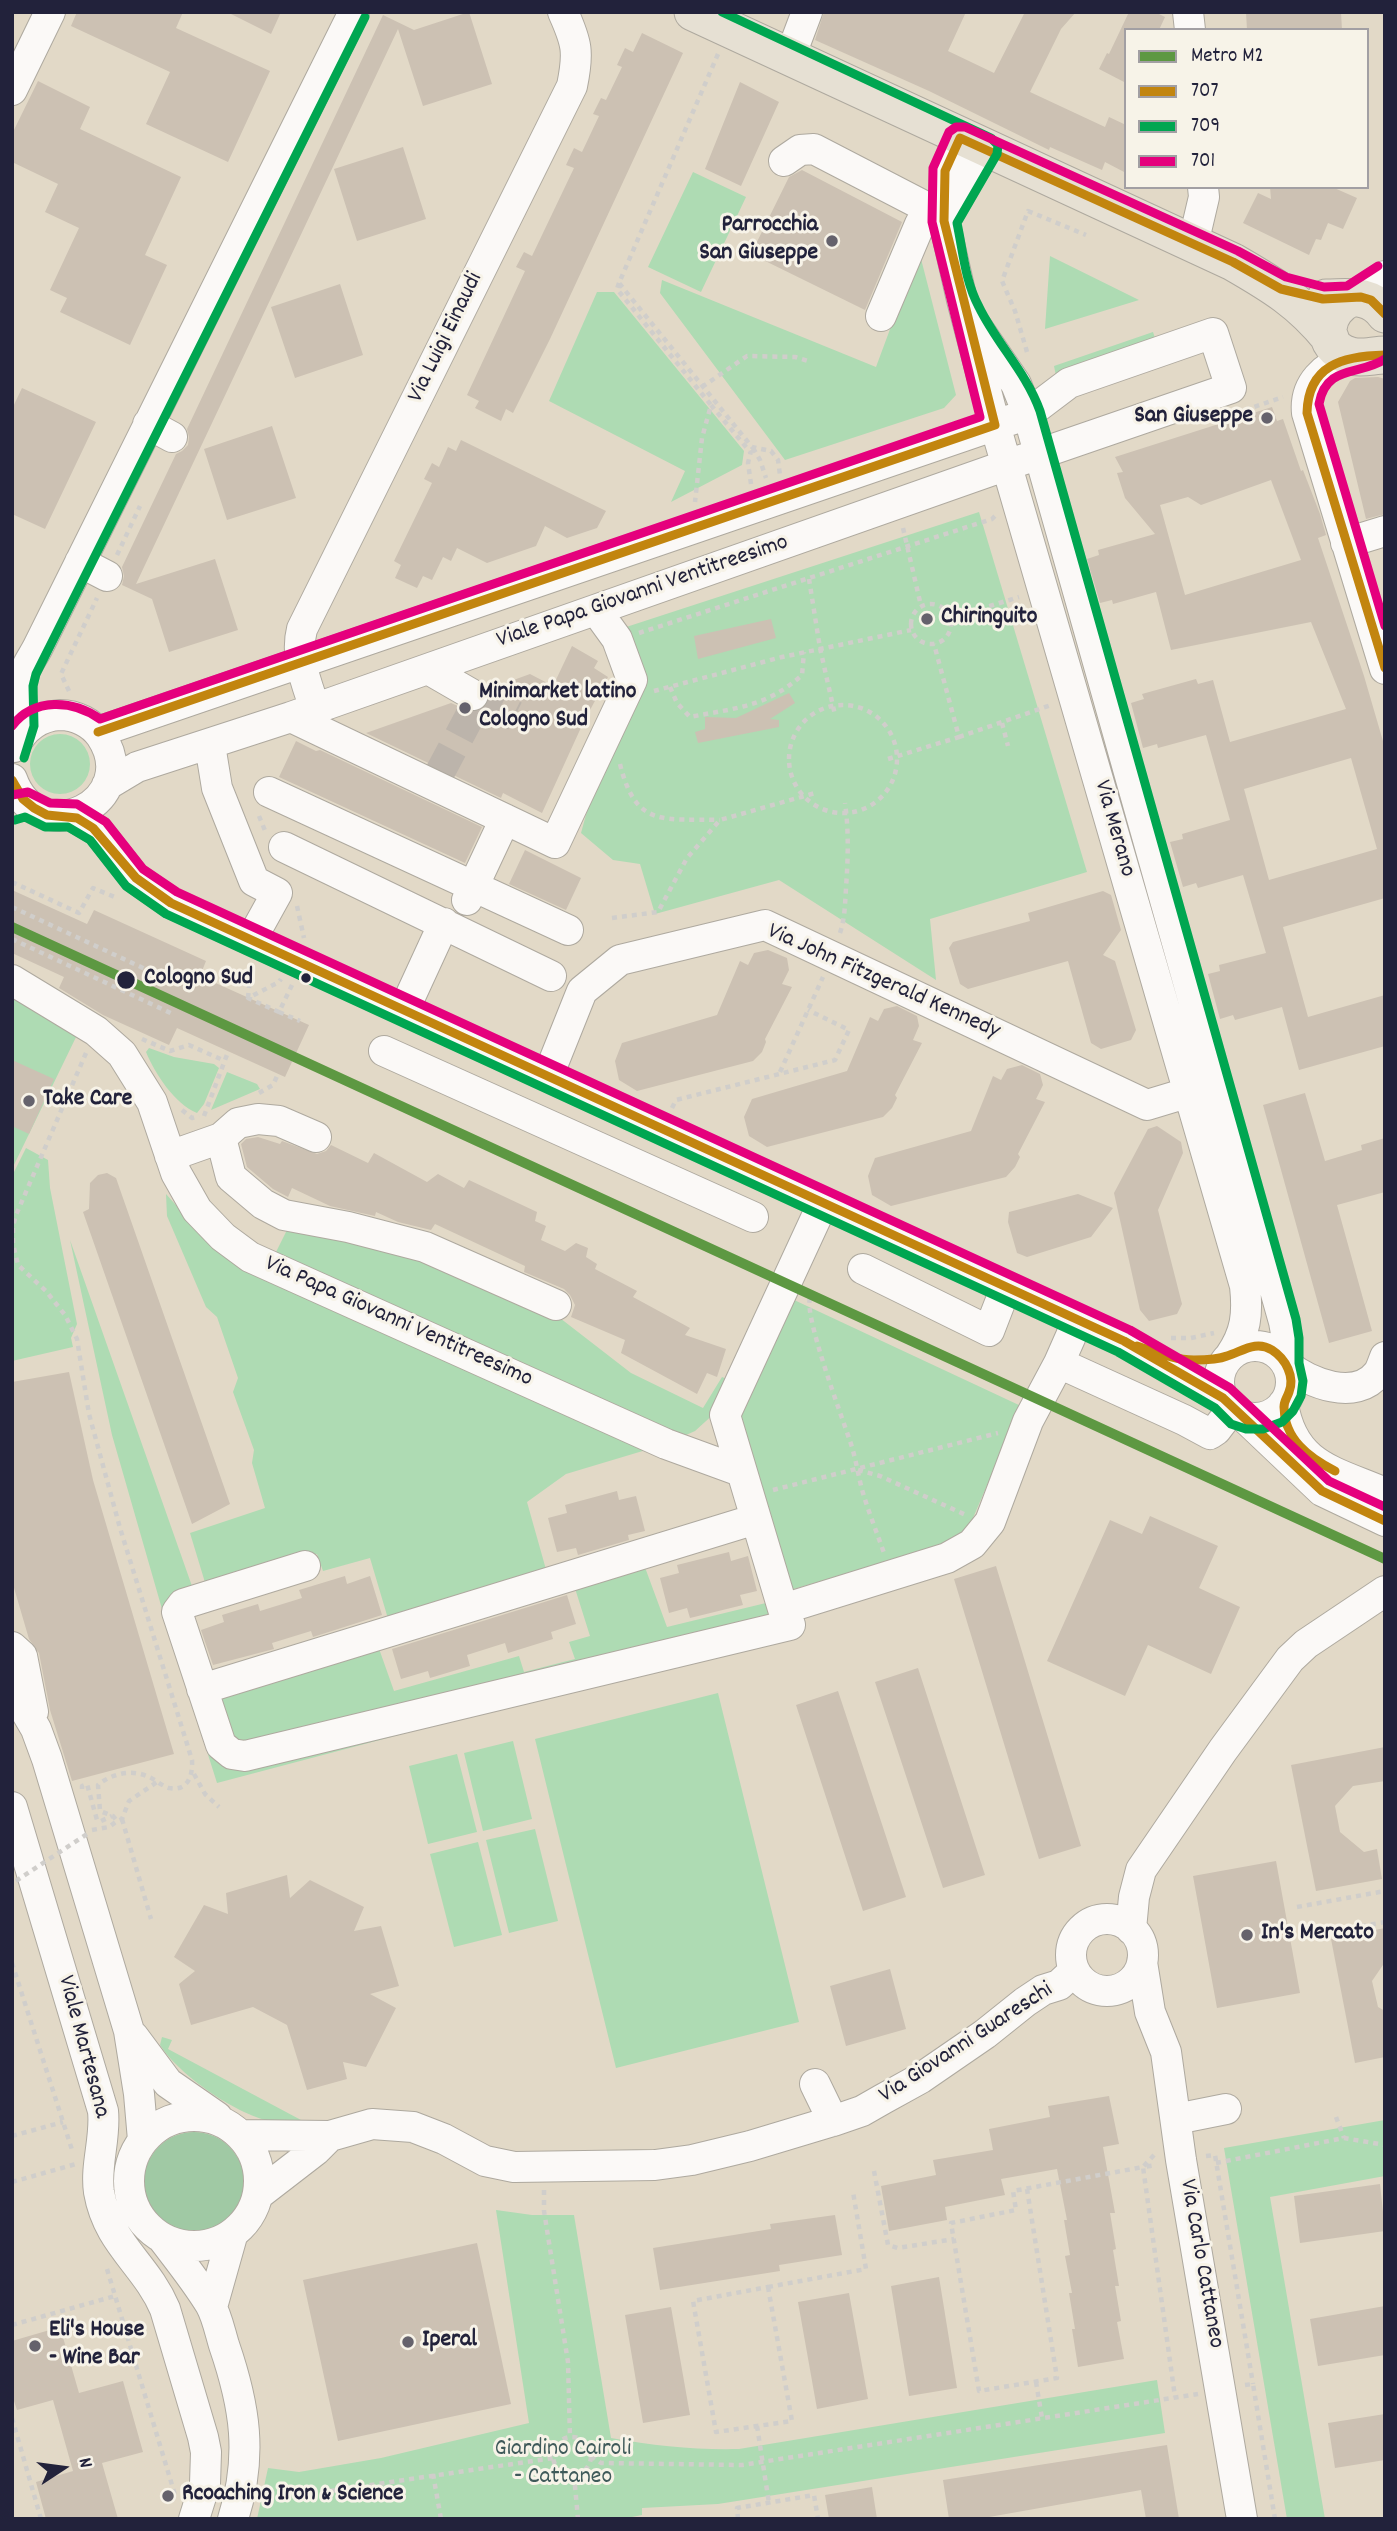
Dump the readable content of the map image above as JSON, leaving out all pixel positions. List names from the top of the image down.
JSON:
{
  "streets": {
    "street": [
      "Via Luigi Einaudi",
      "Viale Papa Giovanni Ventitreesimo",
      "Via Merano",
      "Via John Fitzgerald Kennedy",
      "Via Papa Giovanni Ventitreesimo",
      "Via Giovanni Guareschi",
      "Viale Martesana",
      "Via Carlo Cattaneo"
    ]
  },
  "crossings": [
    ["Via Luigi Einaudi", "Viale Papa Giovanni Ventitreesimo"],
    ["Viale Papa Giovanni Ventitreesimo", "Via Merano"],
    ["Via Merano", "Via John Fitzgerald Kennedy"],
    ["Via Giovanni Guareschi", "Viale Martesana"],
    ["Via Giovanni Guareschi", "Via Carlo Cattaneo"]
  ],
  "parks": ["Giardino Cairoli - Cattaneo"],
  "places": [
    "Parrocchia San Giuseppe",
    "San Giuseppe",
    "Chiringuito",
    "Minimarket latino Cologno Sud",
    "Cologno Sud",
    "Take Care",
    "In's Mercato",
    "Iperal",
    "Eli's House - Wine Bar",
    "Rcoaching Iron & Science"
  ],
  "lines": [
    "transit line 709",
    "transit line 701",
    "transit line 707",
    "metro line M2"
  ],
  "legend": [
    "Metro M2",
    "707",
    "709",
    "701"
  ],
  "north": "right"
}
